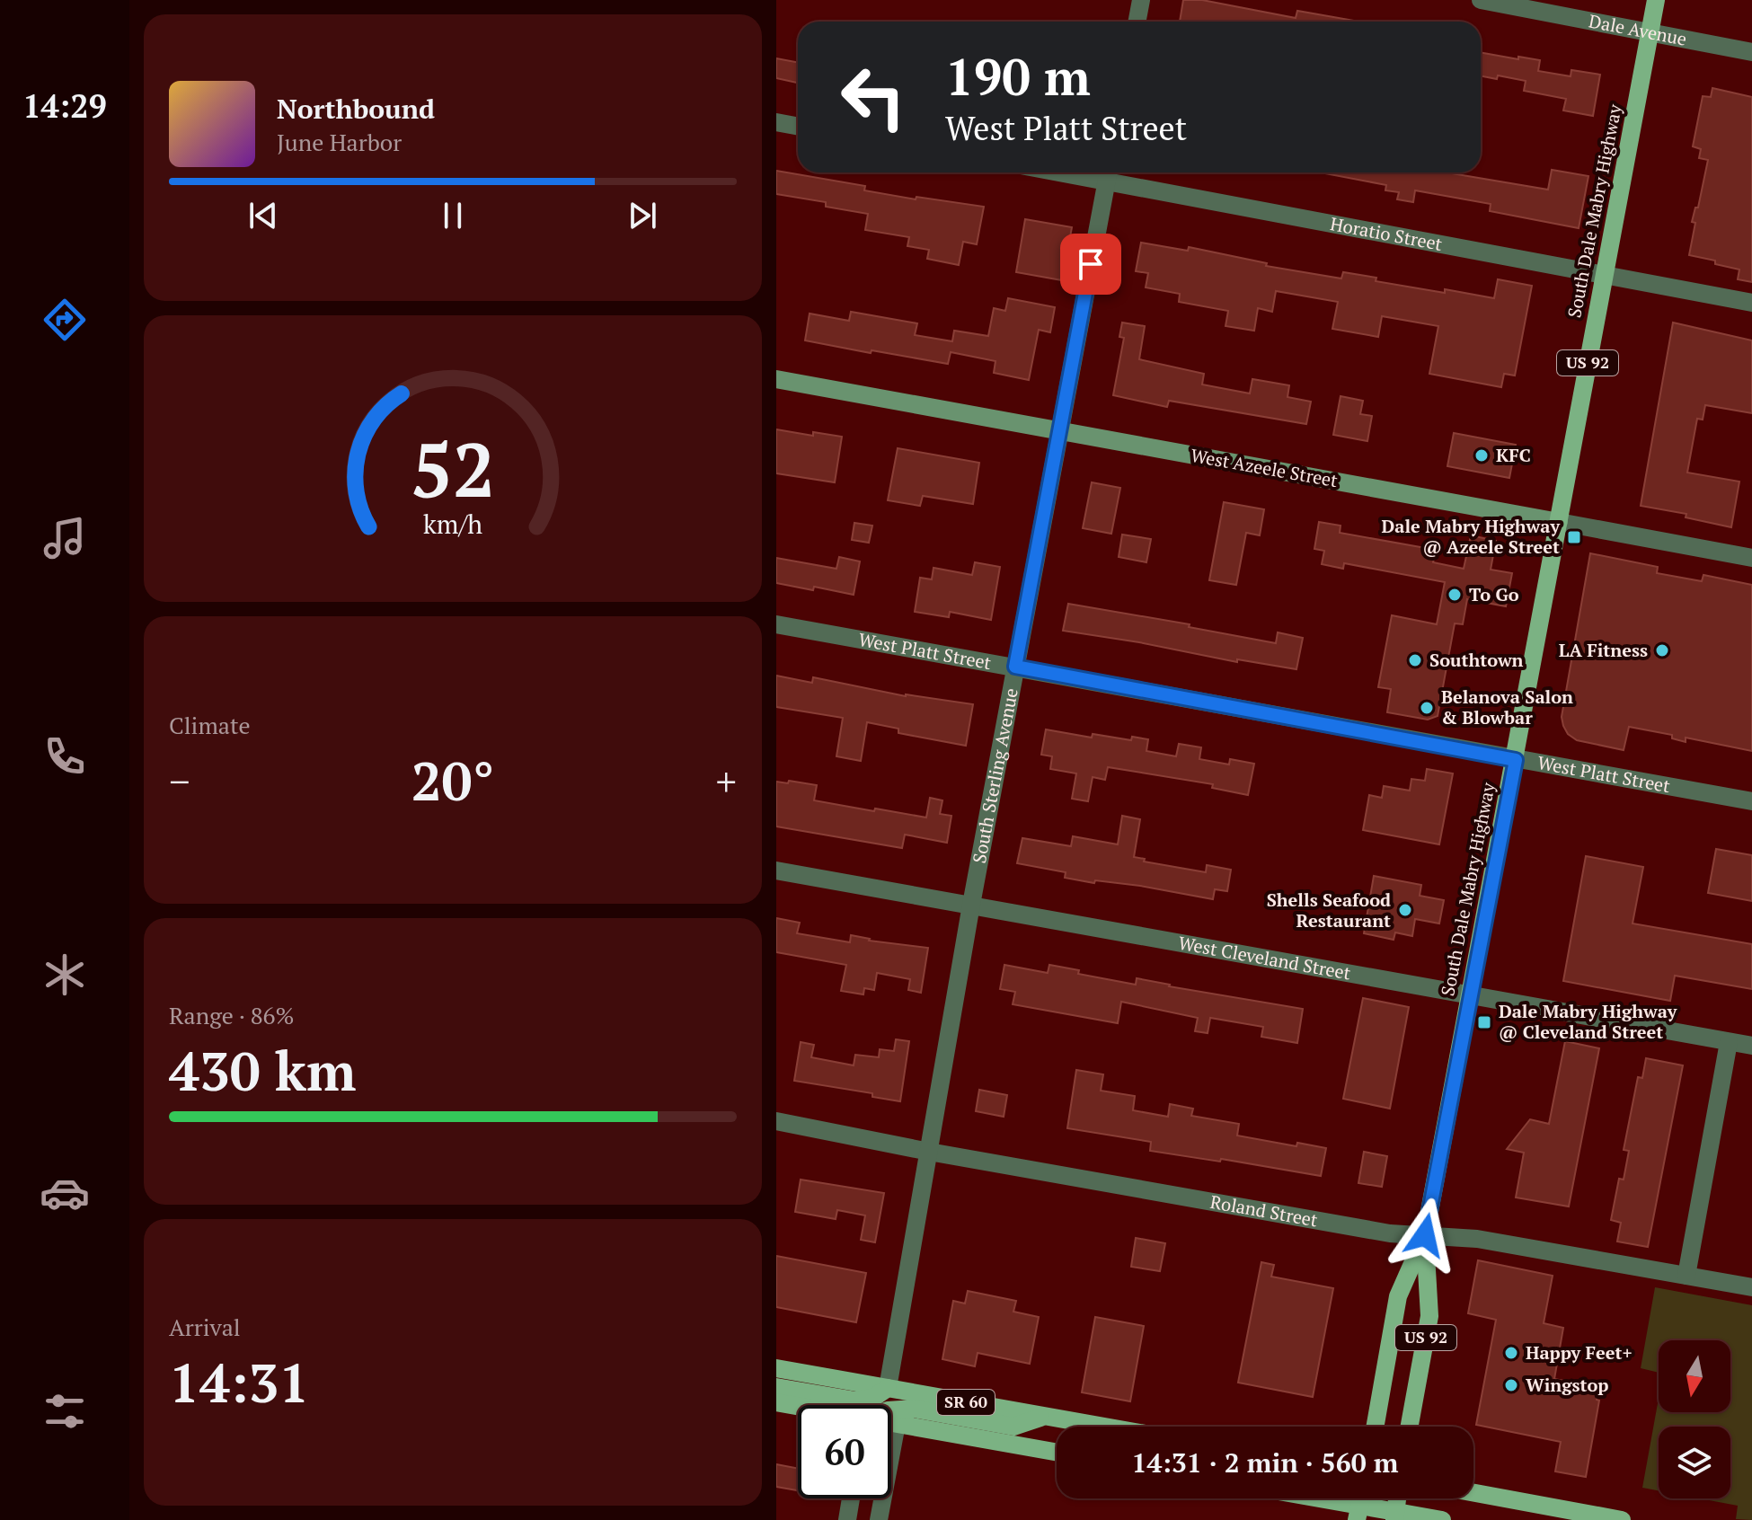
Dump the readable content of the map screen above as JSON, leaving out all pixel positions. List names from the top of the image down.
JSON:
{
  "streets": {
    "main road": [
      "South Dale Mabry Highway",
      "US 92",
      "West Azeele Street",
      "SR 60"
    ],
    "street": [
      "Dale Avenue",
      "Horatio Street",
      "West Platt Street",
      "South Sterling Avenue",
      "West Cleveland Street",
      "Roland Street"
    ]
  },
  "crossings": [
    ["Dale Avenue", "South Dale Mabry Highway"],
    ["South Dale Mabry Highway", "Horatio Street"],
    ["South Dale Mabry Highway", "US 92"],
    ["South Dale Mabry Highway", "West Azeele Street"],
    ["South Dale Mabry Highway", "West Platt Street"],
    ["South Dale Mabry Highway", "West Cleveland Street"],
    ["South Dale Mabry Highway", "Roland Street"],
    ["Horatio Street", "South Sterling Avenue"],
    ["US 92", "Roland Street"],
    ["West Azeele Street", "South Sterling Avenue"],
    ["West Platt Street", "South Sterling Avenue"],
    ["South Sterling Avenue", "West Cleveland Street"],
    ["South Sterling Avenue", "Roland Street"],
    ["South Sterling Avenue", "SR 60"]
  ],
  "places": {
    "other": [
      "KFC",
      "To Go",
      "LA Fitness",
      "Southtown",
      "Belanova Salon & Blowbar",
      "Shells Seafood Restaurant",
      "Happy Feet+",
      "Wingstop"
    ],
    "transit": ["Dale Mabry Highway @ Azeele Street", "Dale Mabry Highway @ Cleveland Street"]
  },
  "north": "bottom",
  "page": {
    "tabs": "14:29",
    "turn": ["190 m", "West Platt Street"],
    "song": ["Northbound", "June Harbor"],
    "tile": [
      "Climate",
      ["Range · 86%", "430 km"],
      ["Arrival", "14:31"]
    ],
    "heat": ["−", "20°", "+"],
    "limit": "60",
    "trip": "14:31 · 2 min · 560 m",
    "gauge": ["52", "km/h"]
  }
}
